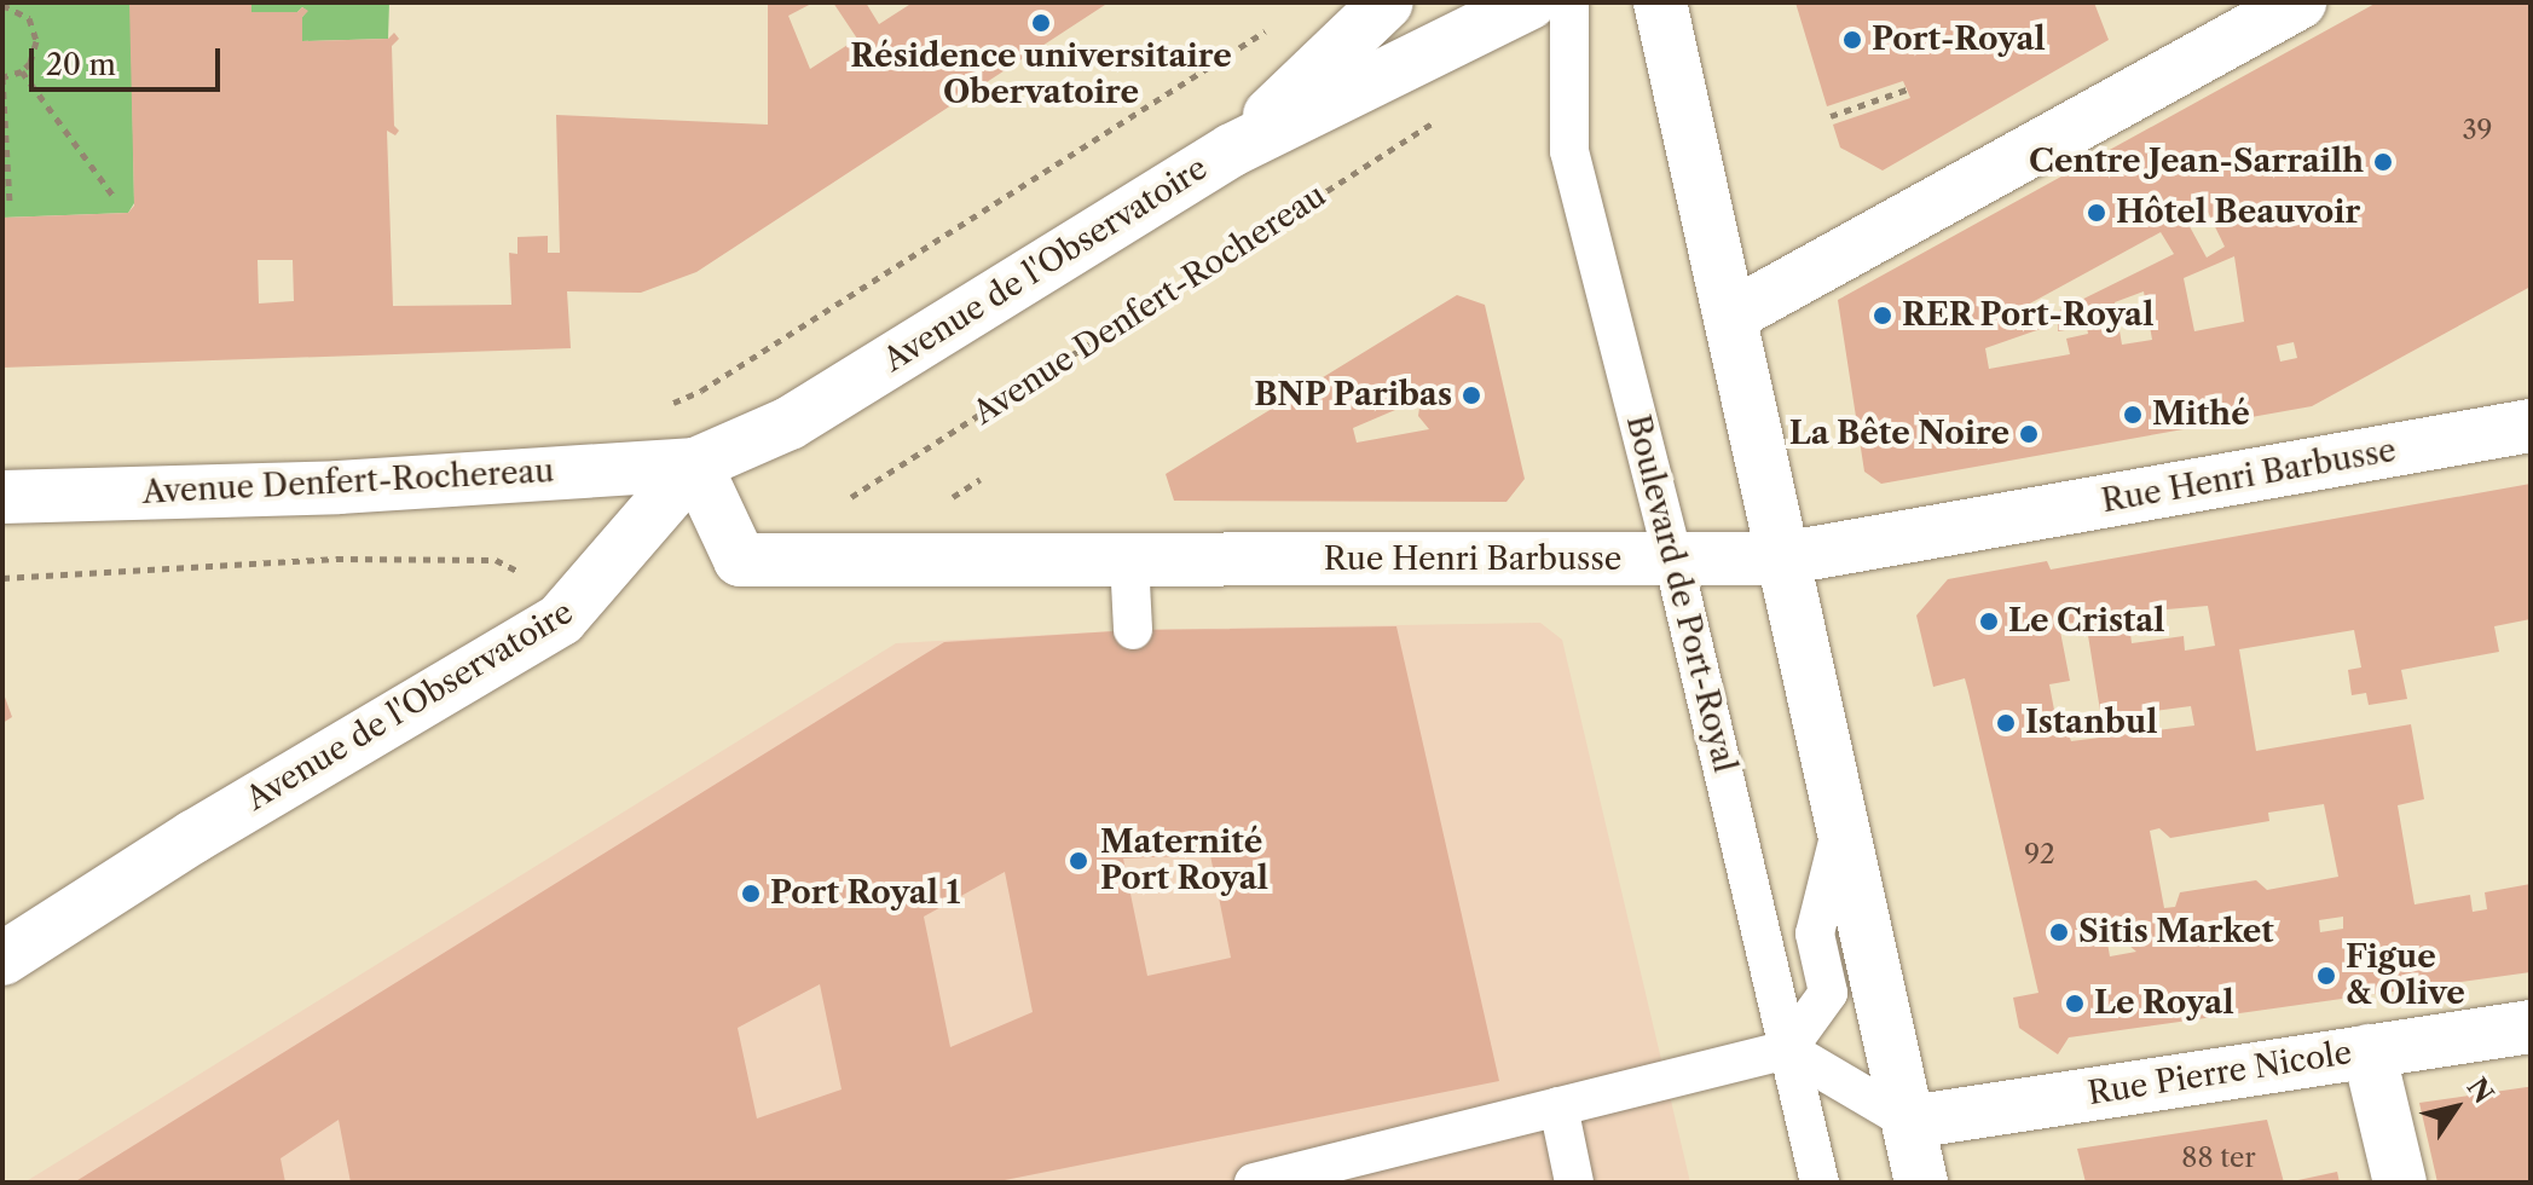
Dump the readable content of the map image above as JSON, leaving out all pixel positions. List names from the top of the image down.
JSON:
{
  "streets": {
    "street": [
      "Avenue de l'Observatoire",
      "Avenue Denfert-Rochereau",
      "Rue Henri Barbusse",
      "Rue Pierre Nicole"
    ],
    "lane": ["Boulevard de Port-Royal"]
  },
  "crossings": [
    ["Avenue de l'Observatoire", "Avenue Denfert-Rochereau"],
    ["Avenue de l'Observatoire", "Rue Henri Barbusse"],
    ["Avenue Denfert-Rochereau", "Rue Henri Barbusse"],
    ["Rue Henri Barbusse", "Boulevard de Port-Royal"]
  ],
  "places": [
    "Résidence universitaire Obervatoire",
    "Port-Royal",
    "Centre Jean-Sarrailh",
    "Hôtel Beauvoir",
    "RER Port-Royal",
    "BNP Paribas",
    "Mithé",
    "La Bête Noire",
    "Le Cristal",
    "Istanbul",
    "Maternité Port Royal",
    "Port Royal 1",
    "Sitis Market",
    "Figue & Olive",
    "Le Royal"
  ],
  "house_numbers": ["39", "92", "88 ter"],
  "scale_bar": "20 m",
  "north": "top right"
}
